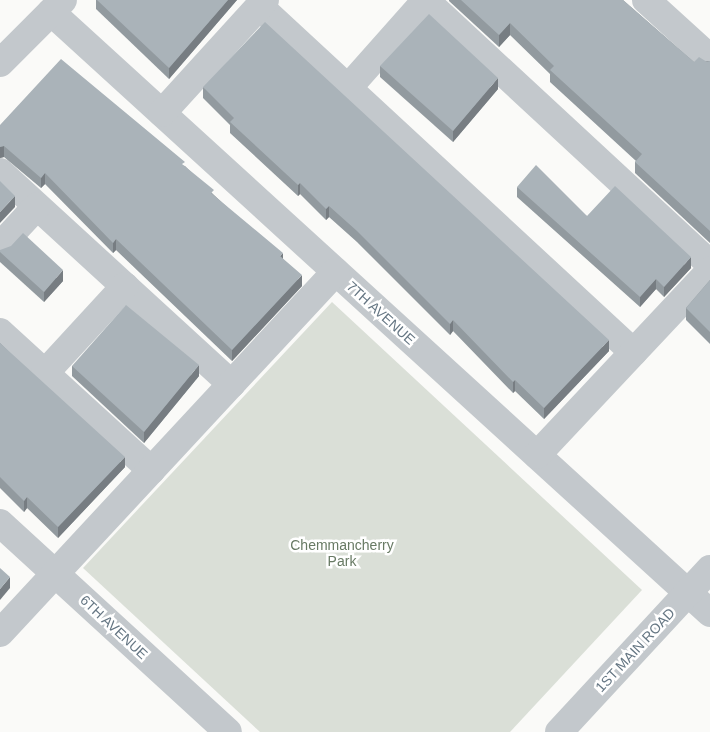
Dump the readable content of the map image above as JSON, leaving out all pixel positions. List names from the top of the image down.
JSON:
{
  "streets": {
    "street": ["7TH AVENUE", "6TH AVENUE", "1ST MAIN ROAD"]
  },
  "crossings": [
    ["7TH AVENUE", "1ST MAIN ROAD"]
  ],
  "parks": ["Chemmancherry Park"]
}
